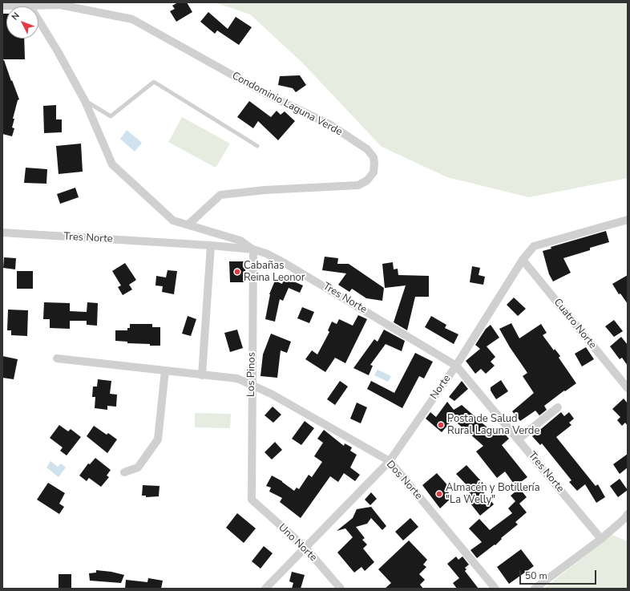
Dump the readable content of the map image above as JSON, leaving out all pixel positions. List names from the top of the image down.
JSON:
{
  "streets": {
    "street": [
      "Condominio Laguna Verde",
      "Tres Norte",
      "Cuatro Norte",
      "Los Pinos",
      "Norte",
      "Dos Norte",
      "Uno Norte"
    ]
  },
  "crossings": [
    ["Tres Norte", "Los Pinos"],
    ["Tres Norte", "Norte"],
    ["Cuatro Norte", "Norte"],
    ["Los Pinos", "Dos Norte"],
    ["Los Pinos", "Uno Norte"],
    ["Norte", "Dos Norte"],
    ["Norte", "Uno Norte"]
  ],
  "places": ["Cabañas Reina Leonor", "Posta de Salud Rural Laguna Verde", "Almacén y Botillería \"La Welly\""],
  "scale_bar": "50 m",
  "north": "top left"
}
